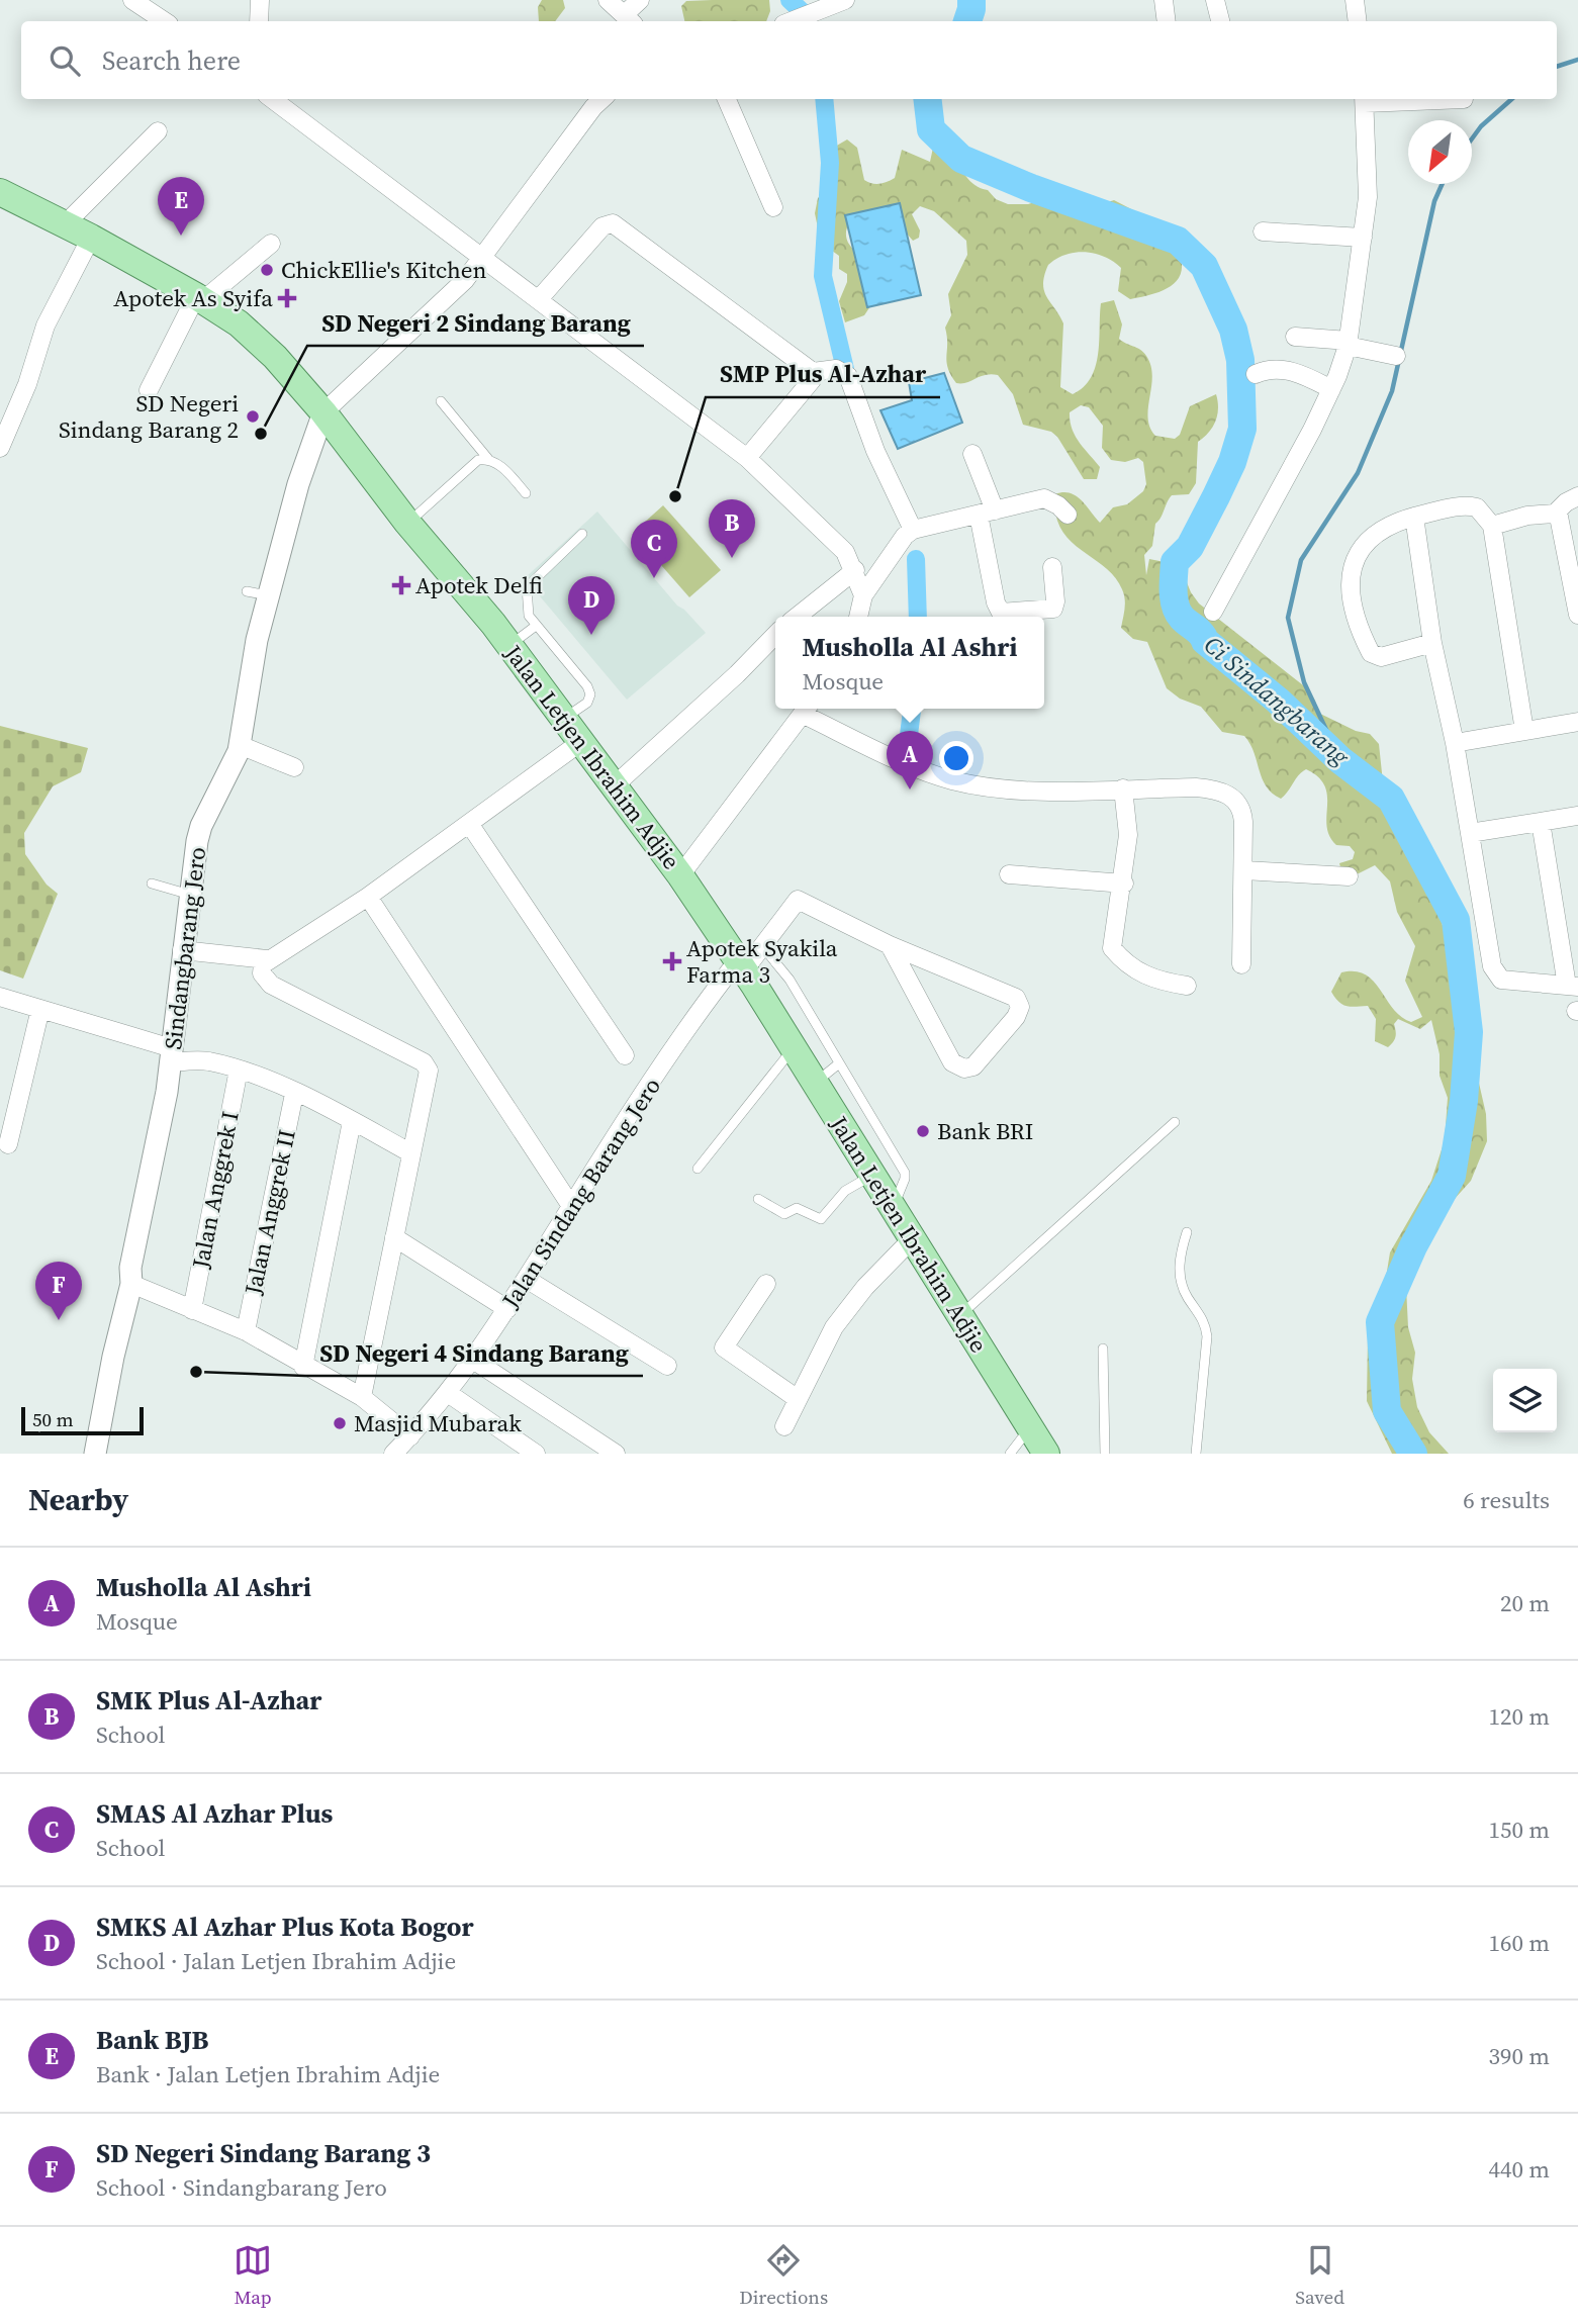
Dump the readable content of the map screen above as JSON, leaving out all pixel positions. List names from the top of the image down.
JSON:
{
  "streets": {
    "main road": ["Jalan Letjen Ibrahim Adjie"],
    "street": [
      "Sindangbarang Jero",
      "Jalan Anggrek I",
      "Jalan Sindang Barang Jero",
      "Jalan Anggrek II"
    ]
  },
  "crossings": [
    ["Jalan Letjen Ibrahim Adjie", "Sindangbarang Jero"],
    ["Jalan Letjen Ibrahim Adjie", "Jalan Sindang Barang Jero"]
  ],
  "water": ["Ci Sindangbarang"],
  "places": {
    "other": [
      "ChickEllie's Kitchen",
      "SD Negeri Sindang Barang 2",
      "SD Negeri 2 Sindang Barang",
      "SMP Plus Al-Azhar",
      "Bank BRI",
      "SD Negeri 4 Sindang Barang",
      "Masjid Mubarak"
    ],
    "health": ["Apotek As Syifa", "Apotek Delfi", "Apotek Syakila Farma 3"]
  },
  "scale_bar": "50 m",
  "north": "bottom left",
  "page": {
    "search": "Search here",
    "pins": [
      "E",
      "B",
      "C",
      "D",
      "A",
      "F"
    ],
    "popup": ["Musholla Al Ashri", "Mosque"],
    "scale": "50 m",
    "heading": ["Nearby", "6 results"],
    "list": [
      {
        "mark": "A",
        "name": "Musholla Al Ashri",
        "note": "Mosque",
        "value": "20 m"
      },
      {
        "mark": "B",
        "name": "SMK Plus Al-Azhar",
        "note": "School",
        "value": "120 m"
      },
      {
        "mark": "C",
        "name": "SMAS Al Azhar Plus",
        "note": "School",
        "value": "150 m"
      },
      {
        "mark": "D",
        "name": "SMKS Al Azhar Plus Kota Bogor",
        "note": "School · Jalan Letjen Ibrahim Adjie",
        "value": "160 m"
      },
      {
        "mark": "E",
        "name": "Bank BJB",
        "note": "Bank · Jalan Letjen Ibrahim Adjie",
        "value": "390 m"
      },
      {
        "mark": "F",
        "name": "SD Negeri Sindang Barang 3",
        "note": "School · Sindangbarang Jero",
        "value": "440 m"
      }
    ],
    "nav": ["Map", "Directions", "Saved"]
  }
}
